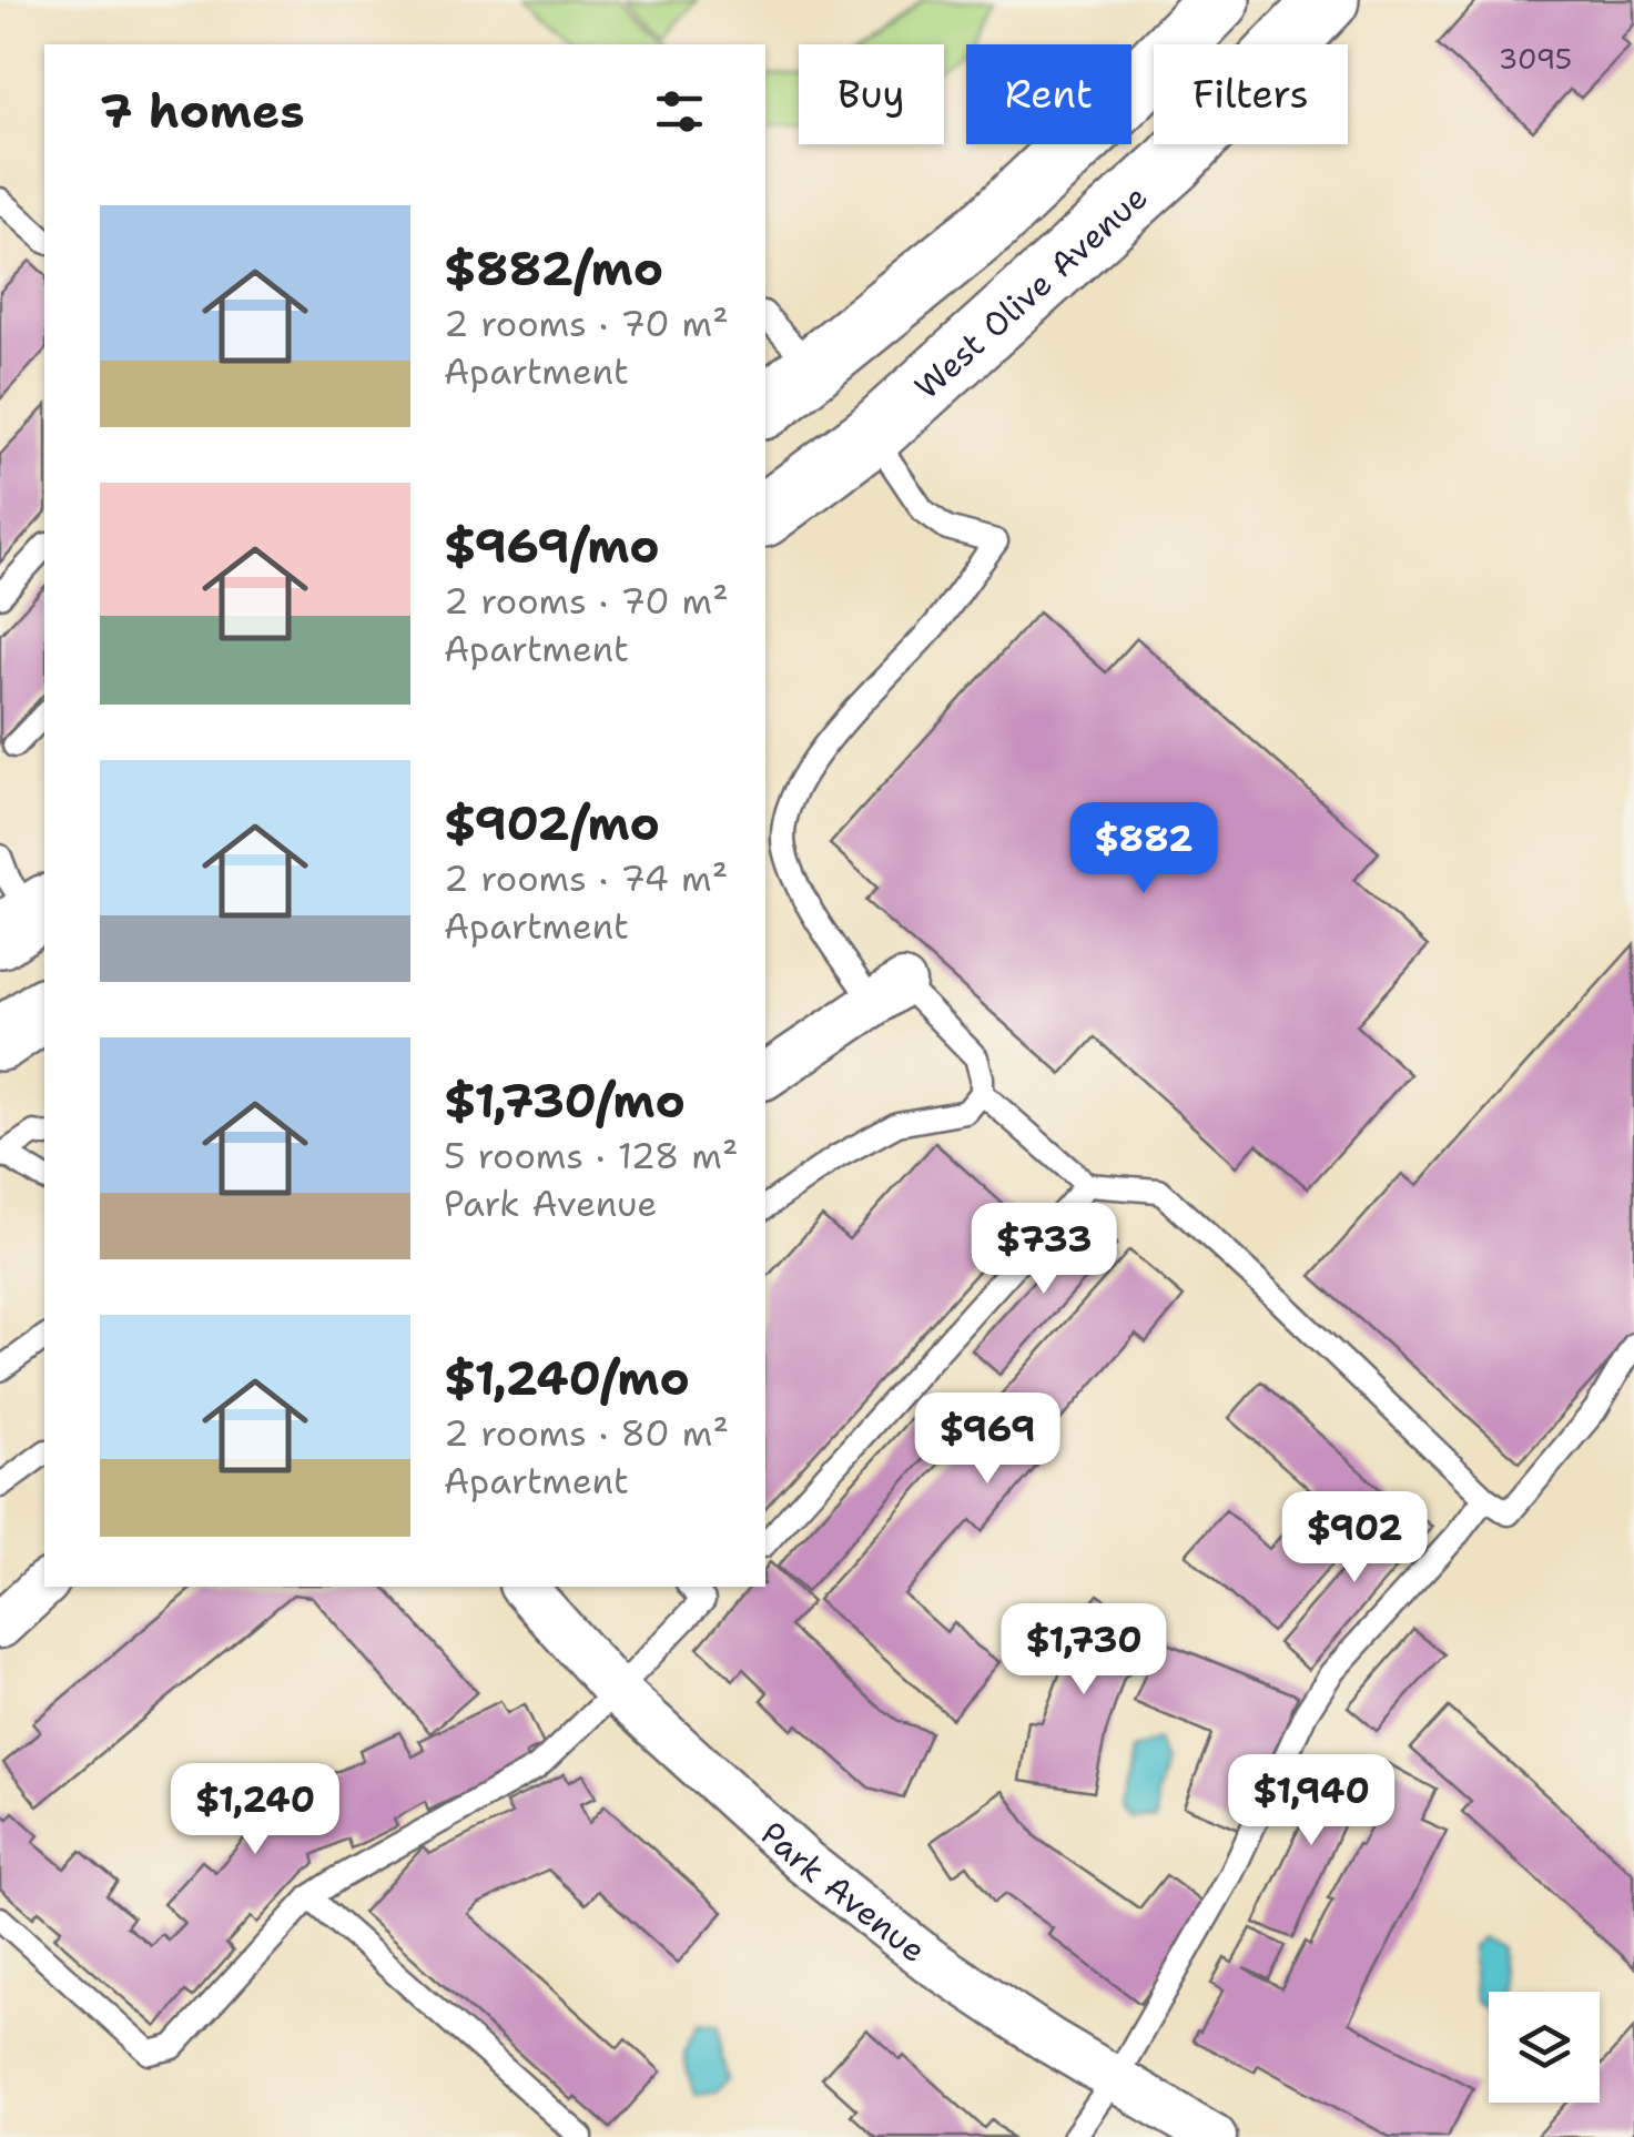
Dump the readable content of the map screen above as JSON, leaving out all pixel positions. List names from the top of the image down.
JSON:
{
  "streets": {
    "main road": ["West Olive Avenue"],
    "street": ["Park Avenue"]
  },
  "house_numbers": ["3095"],
  "page": {
    "chip": ["Buy", "Rent", "Filters"],
    "heading": "7 homes",
    "list": [
      {
        "name": "$882/mo",
        "note": "2 rooms · 70 m² · Apartment"
      },
      {
        "name": "$969/mo",
        "note": "2 rooms · 70 m² · Apartment"
      },
      {
        "name": "$902/mo",
        "note": "2 rooms · 74 m² · Apartment"
      },
      {
        "name": "$1,730/mo",
        "note": "5 rooms · 128 m² · Park Avenue"
      },
      {
        "name": "$1,240/mo",
        "note": "2 rooms · 80 m² · Apartment"
      }
    ],
    "price": [
      "$882",
      "$733",
      "$969",
      "$902",
      "$1,730",
      "$1,940",
      "$1,240"
    ]
  }
}
